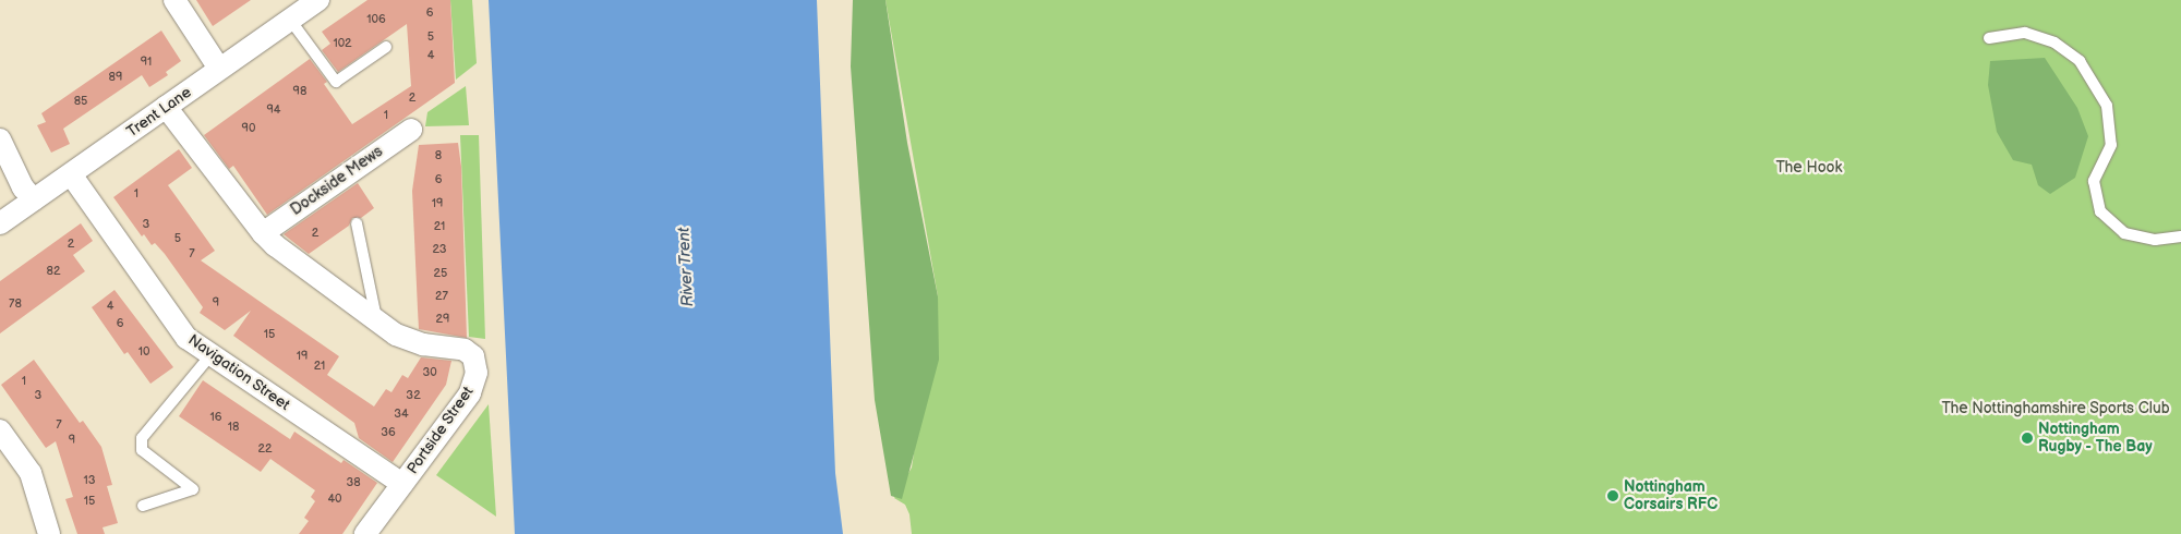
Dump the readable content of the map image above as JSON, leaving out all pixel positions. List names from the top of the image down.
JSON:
{
  "streets": {
    "street": [
      "Trent Lane",
      "Dockside Mews",
      "Navigation Street",
      "Portside Street"
    ]
  },
  "crossings": [
    ["Trent Lane", "Navigation Street"],
    ["Trent Lane", "Portside Street"],
    ["Dockside Mews", "Portside Street"],
    ["Navigation Street", "Portside Street"]
  ],
  "water": ["River Trent"],
  "parks": ["The Hook", "The Nottinghamshire Sports Club"],
  "places": ["Nottingham Rugby - The Bay", "Nottingham Corsairs RFC"],
  "house_numbers": [
    "6",
    "106",
    "5",
    "102",
    "4",
    "91",
    "89",
    "98",
    "2",
    "85",
    "94",
    "1",
    "90",
    "8",
    "6",
    "1",
    "19",
    "3",
    "21",
    "2",
    "5",
    "2",
    "23",
    "7",
    "82",
    "25",
    "27",
    "9",
    "78",
    "4",
    "29",
    "6",
    "15",
    "10",
    "19",
    "21",
    "30",
    "1",
    "3",
    "32",
    "34",
    "16",
    "7",
    "18",
    "36",
    "9",
    "22",
    "13",
    "38",
    "40",
    "15"
  ]
}
